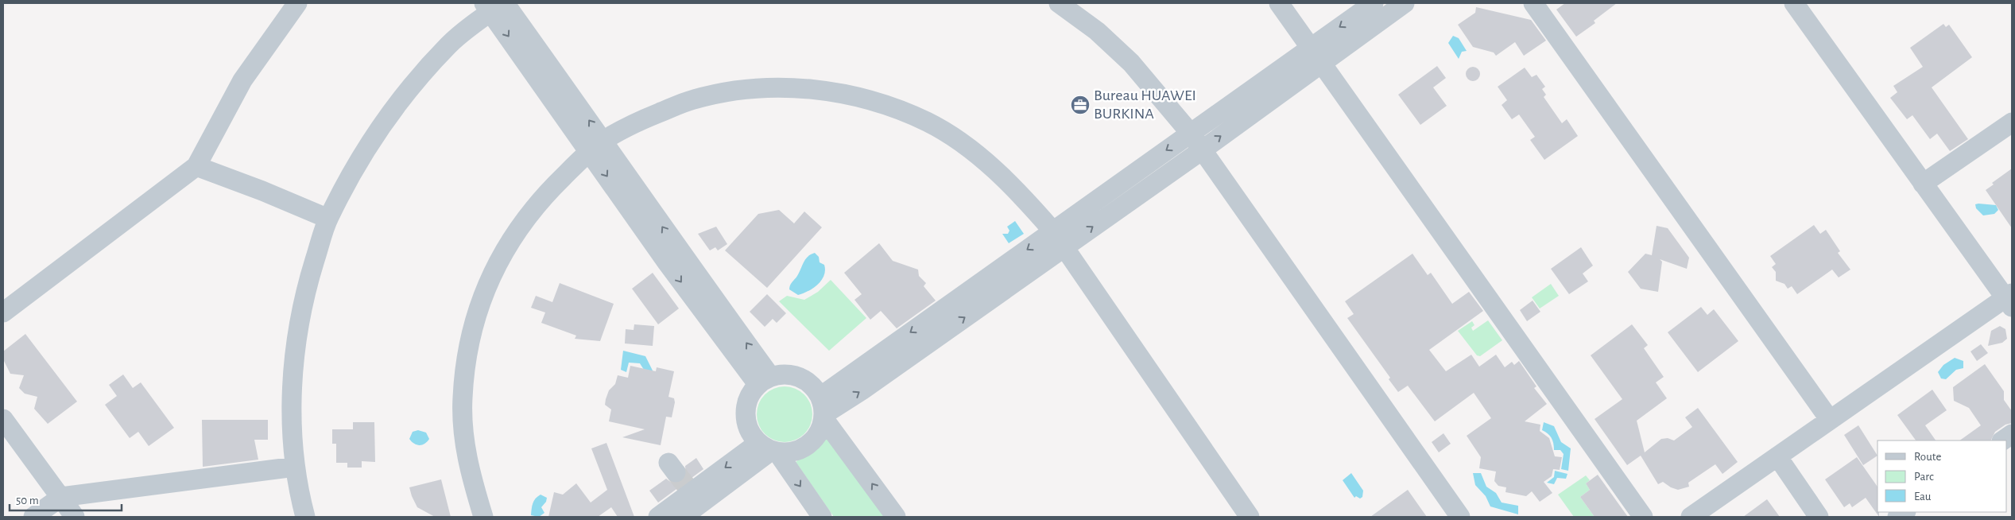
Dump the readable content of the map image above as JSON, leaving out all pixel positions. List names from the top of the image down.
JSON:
{
  "places": {
    "office": ["Bureau HUAWEI BURKINA"]
  },
  "legend": ["Route", "Parc", "Eau"],
  "scale_bar": "50 m"
}
